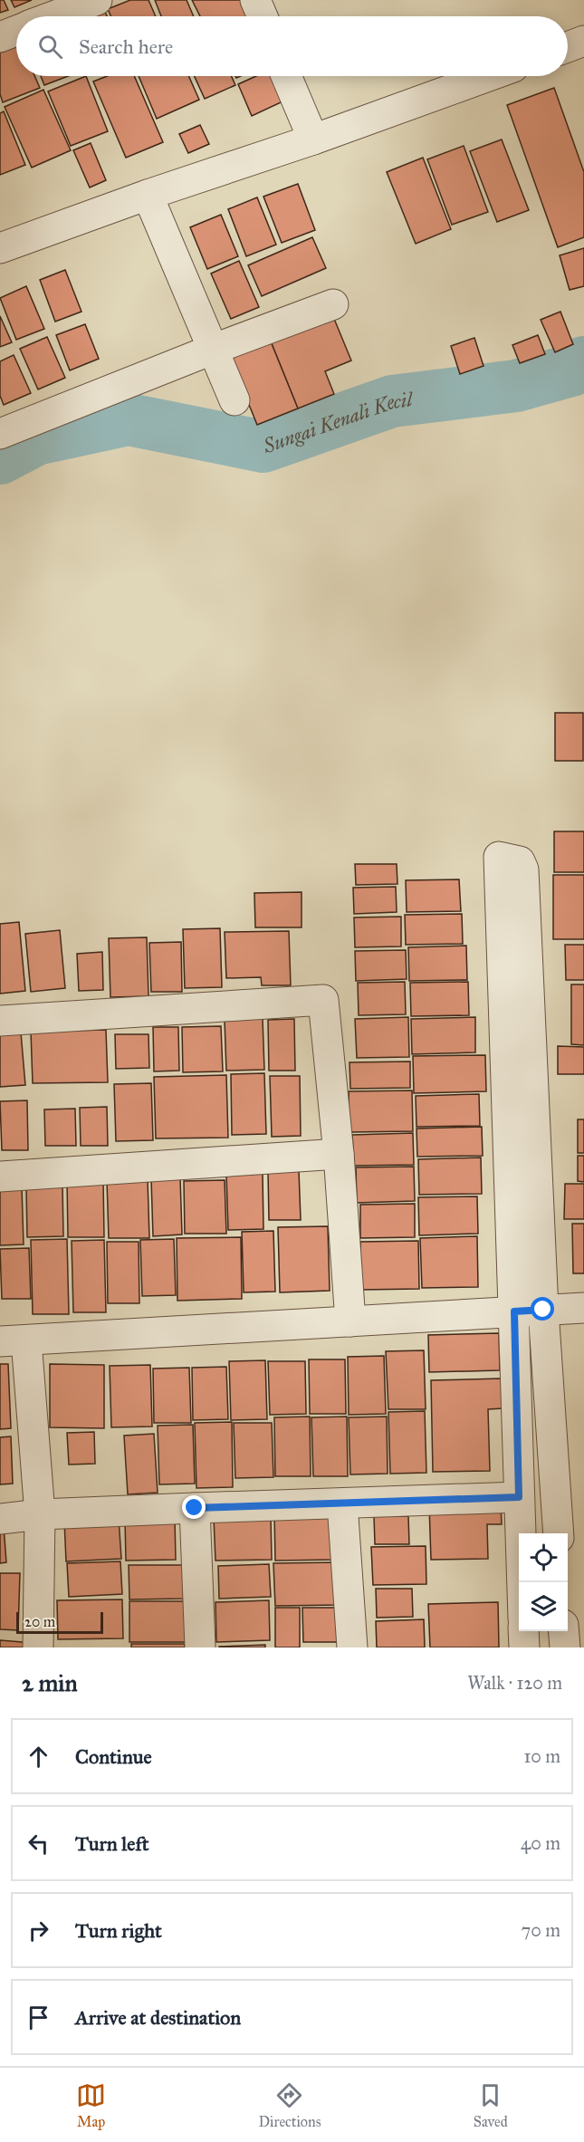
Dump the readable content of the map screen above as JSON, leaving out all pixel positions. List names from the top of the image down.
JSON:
{
  "water": ["Sungai Kenali Kecil"],
  "scale_bar": "20 m",
  "page": {
    "search": "Search here",
    "scale": "20 m",
    "heading": ["2 min", "Walk · 120 m"],
    "list": [
      ["Continue", "10 m"],
      ["Turn left", "40 m"],
      ["Turn right", "70 m"],
      "Arrive at destination"
    ],
    "nav": ["Map", "Directions", "Saved"]
  }
}
